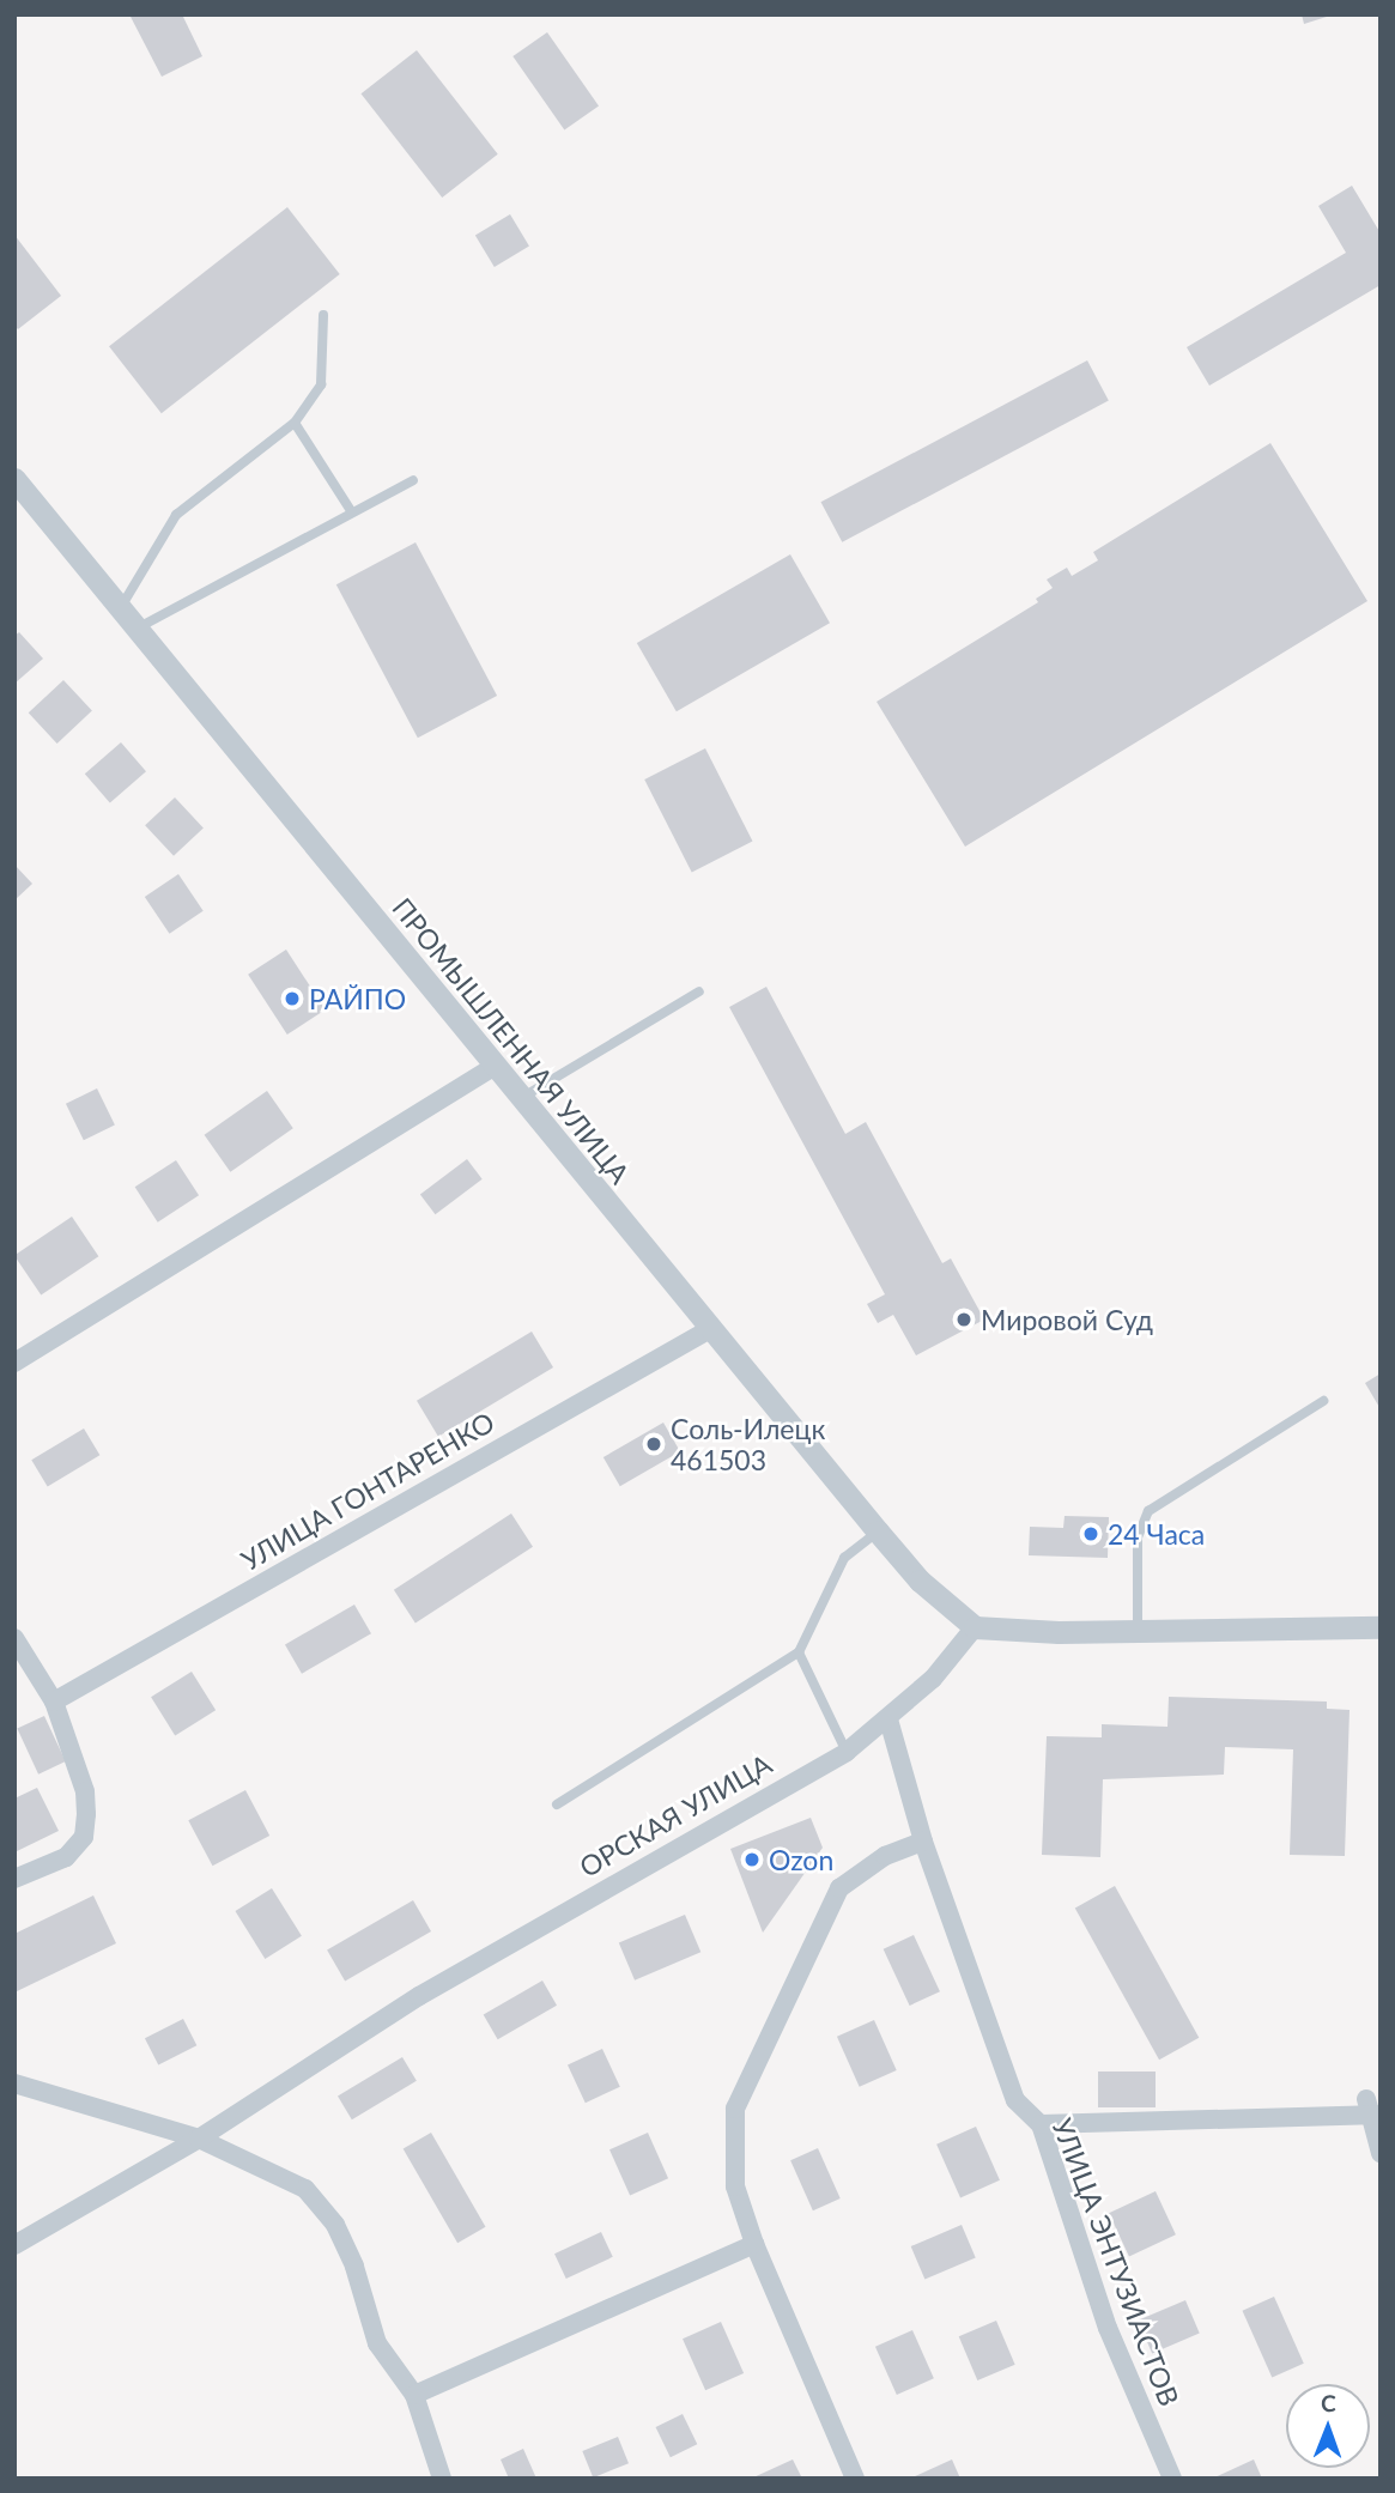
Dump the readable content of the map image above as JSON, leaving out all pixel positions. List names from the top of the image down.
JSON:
{
  "streets": {
    "street": [
      "ПРОМЫШЛЕННАЯ УЛИЦА",
      "УЛИЦА ГОНТАРЕНКО",
      "ОРСКАЯ УЛИЦА",
      "УЛИЦА ЭНТУЗИАСТОВ"
    ]
  },
  "crossings": [
    ["ПРОМЫШЛЕННАЯ УЛИЦА", "УЛИЦА ГОНТАРЕНКО"],
    ["ПРОМЫШЛЕННАЯ УЛИЦА", "ОРСКАЯ УЛИЦА"],
    ["ОРСКАЯ УЛИЦА", "УЛИЦА ЭНТУЗИАСТОВ"]
  ],
  "places": [
    "РАЙПО",
    "Мировой Суд",
    "Соль-Илецк 461503",
    "24 Часа",
    "Ozon"
  ],
  "north": "top"
}
